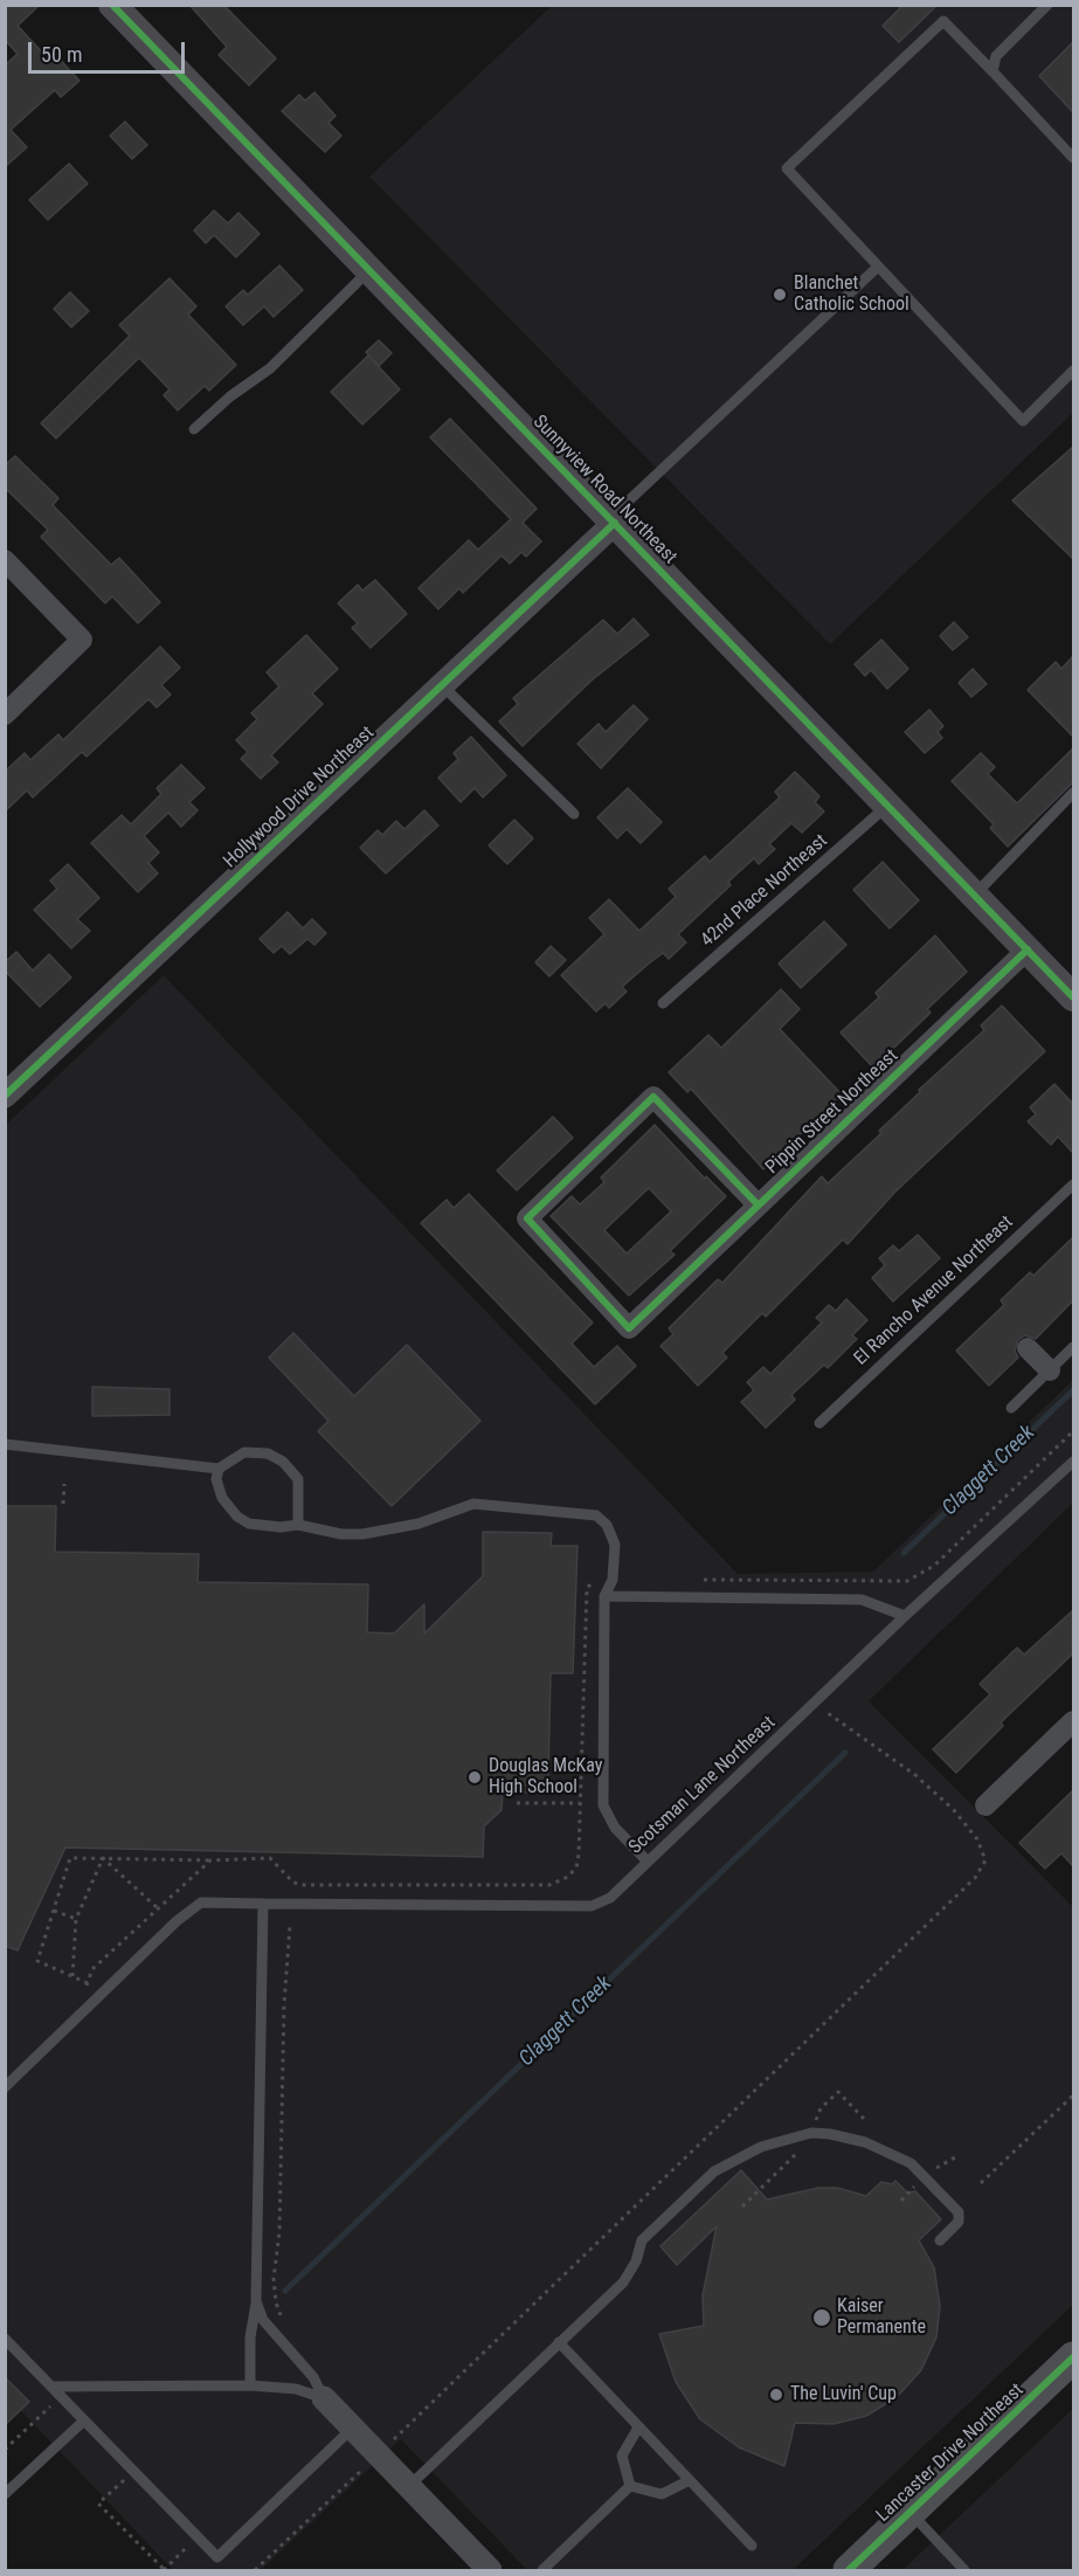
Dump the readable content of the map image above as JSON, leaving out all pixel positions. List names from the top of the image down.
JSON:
{
  "streets": {
    "main road": ["Sunnyview Road Northeast", "Lancaster Drive Northeast"],
    "street": ["Hollywood Drive Northeast", "Pippin Street Northeast"],
    "lane": ["42nd Place Northeast", "El Rancho Avenue Northeast", "Scotsman Lane Northeast"]
  },
  "crossings": [
    ["Sunnyview Road Northeast", "Hollywood Drive Northeast"],
    ["Sunnyview Road Northeast", "42nd Place Northeast"],
    ["Sunnyview Road Northeast", "Pippin Street Northeast"]
  ],
  "water": ["Claggett Creek"],
  "places": [
    "Blanchet Catholic School",
    "Douglas McKay High School",
    "Kaiser Permanente",
    "The Luvin' Cup"
  ],
  "scale_bar": "50 m"
}
